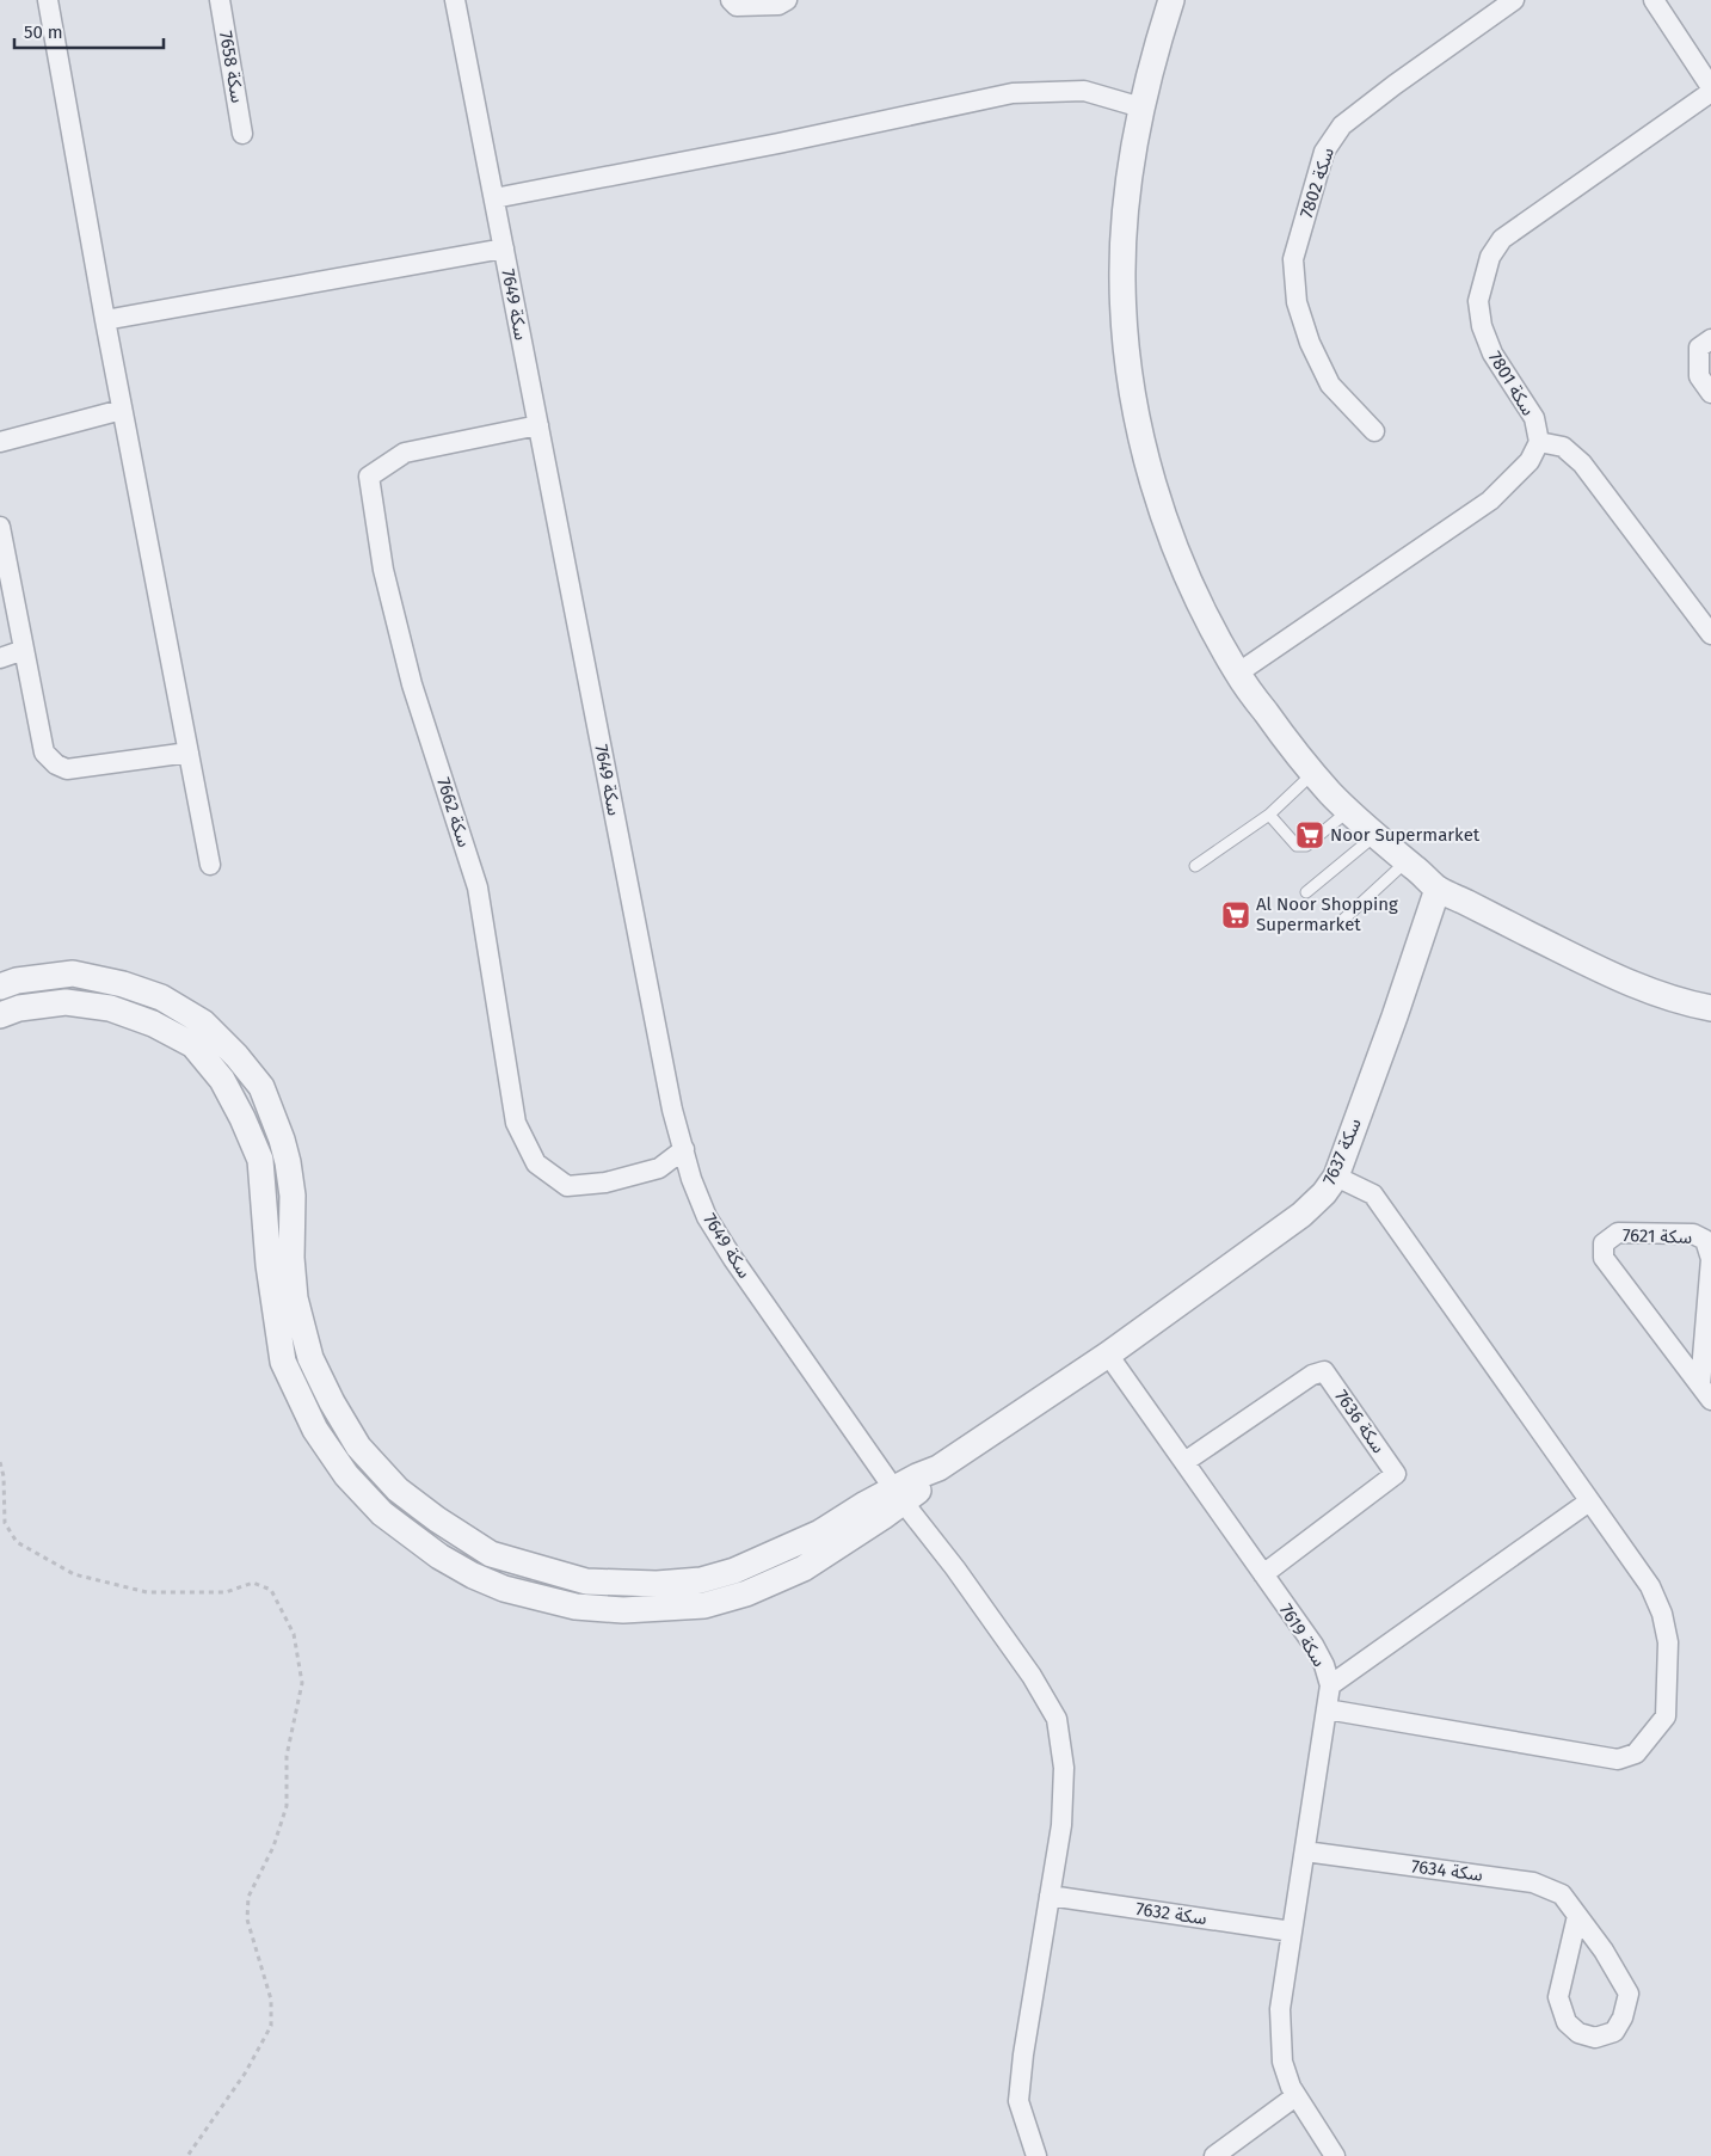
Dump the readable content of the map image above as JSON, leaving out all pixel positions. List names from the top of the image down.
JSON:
{
  "streets": {
    "street": [
      "سكة 7658",
      "سكة 7802",
      "سكة 7649",
      "سكة 7801",
      "سكة 7662",
      "سكة 7637",
      "سكة 7621",
      "سكة 7636",
      "سكة 7619",
      "سكة 7634",
      "سكة 7632"
    ]
  },
  "crossings": [
    ["سكة 7649", "سكة 7662"],
    ["سكة 7649", "سكة 7632"],
    ["سكة 7637", "سكة 7619"],
    ["سكة 7636", "سكة 7619"],
    ["سكة 7619", "سكة 7634"],
    ["سكة 7619", "سكة 7632"]
  ],
  "places": {
    "supermarket": ["Noor Supermarket", "Al Noor Shopping Supermarket"]
  },
  "scale_bar": "50 m"
}
